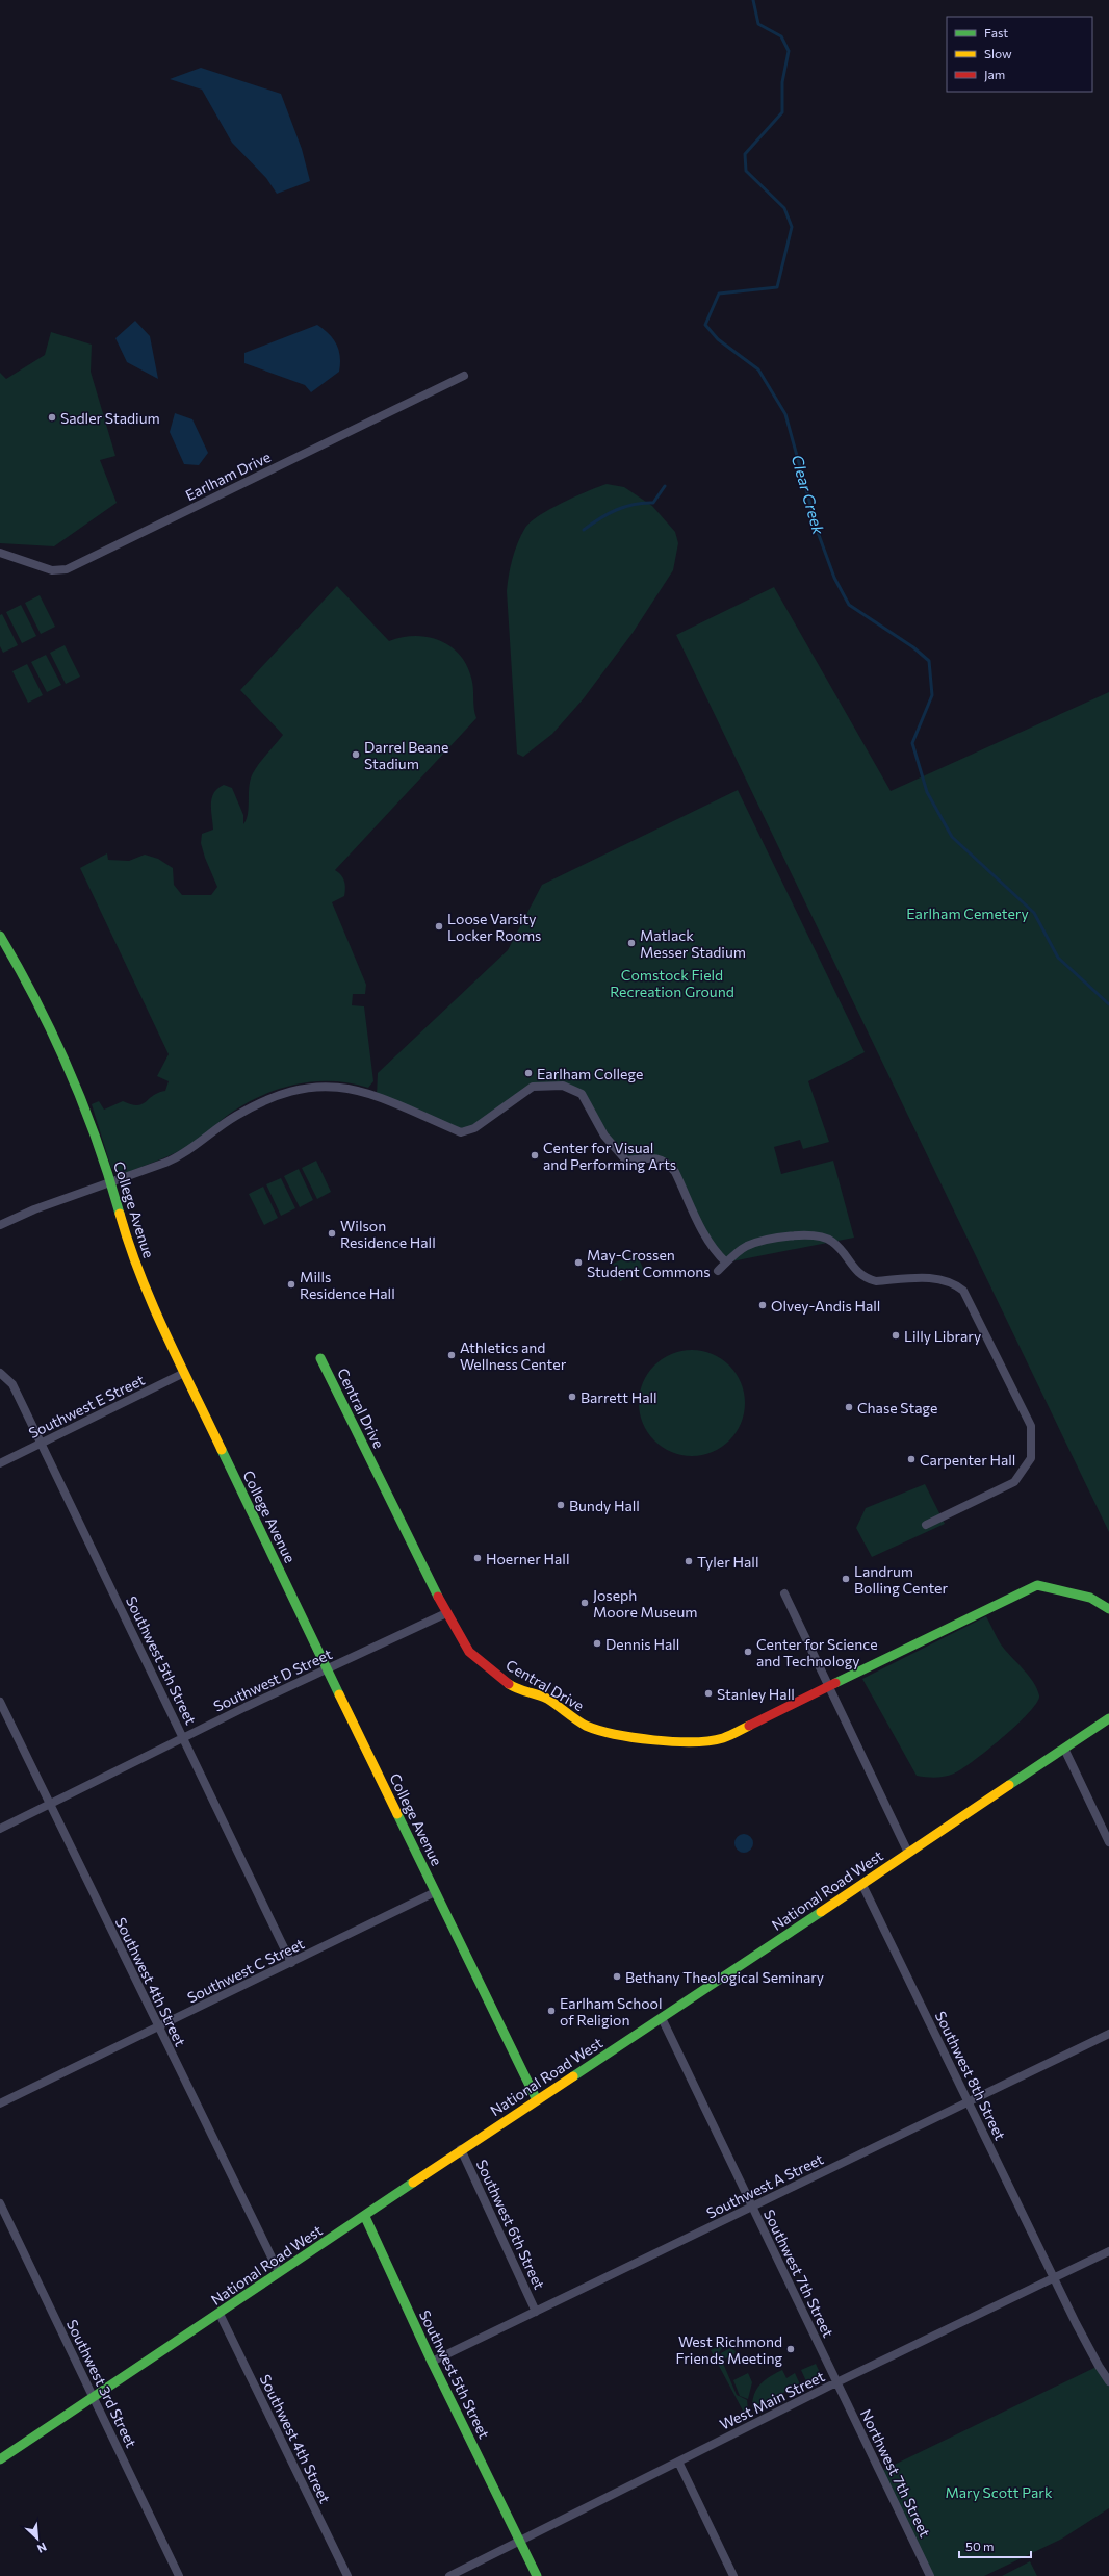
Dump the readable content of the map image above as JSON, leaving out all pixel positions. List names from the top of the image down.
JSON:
{
  "streets": {
    "street": [
      "Earlham Drive",
      "College Avenue",
      "Southwest E Street",
      "Central Drive",
      "Southwest 5th Street",
      "Southwest D Street",
      "National Road West",
      "Southwest C Street",
      "Southwest 4th Street",
      "Southwest 8th Street",
      "Southwest A Street",
      "Southwest 6th Street",
      "Southwest 7th Street",
      "Southwest 3rd Street",
      "West Main Street",
      "Northwest 7th Street"
    ]
  },
  "crossings": [
    ["College Avenue", "Southwest E Street"],
    ["College Avenue", "Southwest D Street"],
    ["College Avenue", "National Road West"],
    ["College Avenue", "Southwest C Street"],
    ["Southwest E Street", "Southwest 5th Street"],
    ["Central Drive", "Southwest D Street"],
    ["Southwest 5th Street", "Southwest D Street"],
    ["Southwest 5th Street", "National Road West"],
    ["Southwest 5th Street", "Southwest C Street"],
    ["Southwest 5th Street", "Southwest A Street"],
    ["Southwest 5th Street", "West Main Street"],
    ["Southwest D Street", "Southwest 4th Street"],
    ["National Road West", "Southwest 4th Street"],
    ["National Road West", "Southwest 8th Street"],
    ["National Road West", "Southwest 6th Street"],
    ["National Road West", "Southwest 7th Street"],
    ["National Road West", "Southwest 3rd Street"],
    ["Southwest C Street", "Southwest 4th Street"],
    ["Southwest 8th Street", "Southwest A Street"],
    ["Southwest 8th Street", "West Main Street"],
    ["Southwest A Street", "Southwest 6th Street"],
    ["Southwest A Street", "Southwest 7th Street"],
    ["Southwest 7th Street", "West Main Street"],
    ["Southwest 7th Street", "Northwest 7th Street"],
    ["West Main Street", "Northwest 7th Street"]
  ],
  "water": ["Clear Creek"],
  "parks": ["Earlham Cemetery", "Comstock Field Recreation Ground", "Mary Scott Park"],
  "places": [
    "Sadler Stadium",
    "Darrel Beane Stadium",
    "Loose Varsity Locker Rooms",
    "Matlack Messer Stadium",
    "Earlham College",
    "Center for Visual and Performing Arts",
    "Wilson Residence Hall",
    "May-Crossen Student Commons",
    "Mills Residence Hall",
    "Olvey-Andis Hall",
    "Lilly Library",
    "Athletics and Wellness Center",
    "Barrett Hall",
    "Chase Stage",
    "Carpenter Hall",
    "Bundy Hall",
    "Hoerner Hall",
    "Tyler Hall",
    "Landrum Bolling Center",
    "Joseph Moore Museum",
    "Dennis Hall",
    "Center for Science and Technology",
    "Stanley Hall",
    "Bethany Theological Seminary",
    "Earlham School of Religion",
    "West Richmond Friends Meeting"
  ],
  "legend": ["Fast", "Slow", "Jam"],
  "scale_bar": "50 m",
  "north": "bottom right"
}
